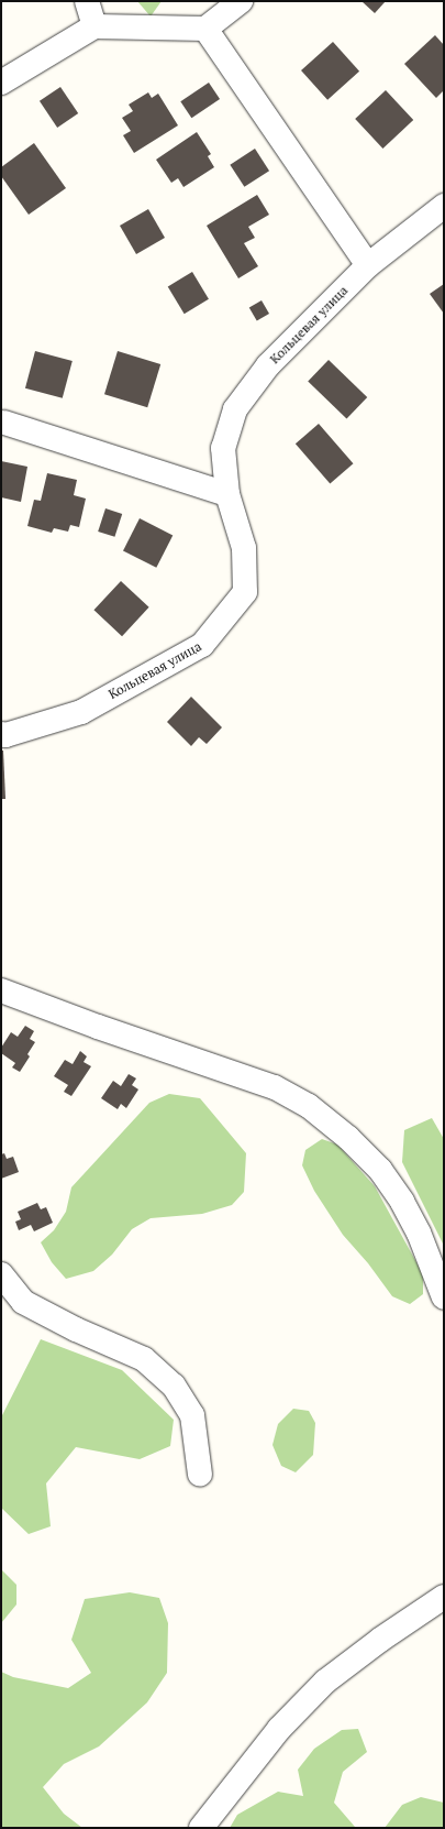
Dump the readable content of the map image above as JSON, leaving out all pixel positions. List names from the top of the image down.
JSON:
{
  "streets": {
    "street": ["Кольцевая улица"]
  }
}
